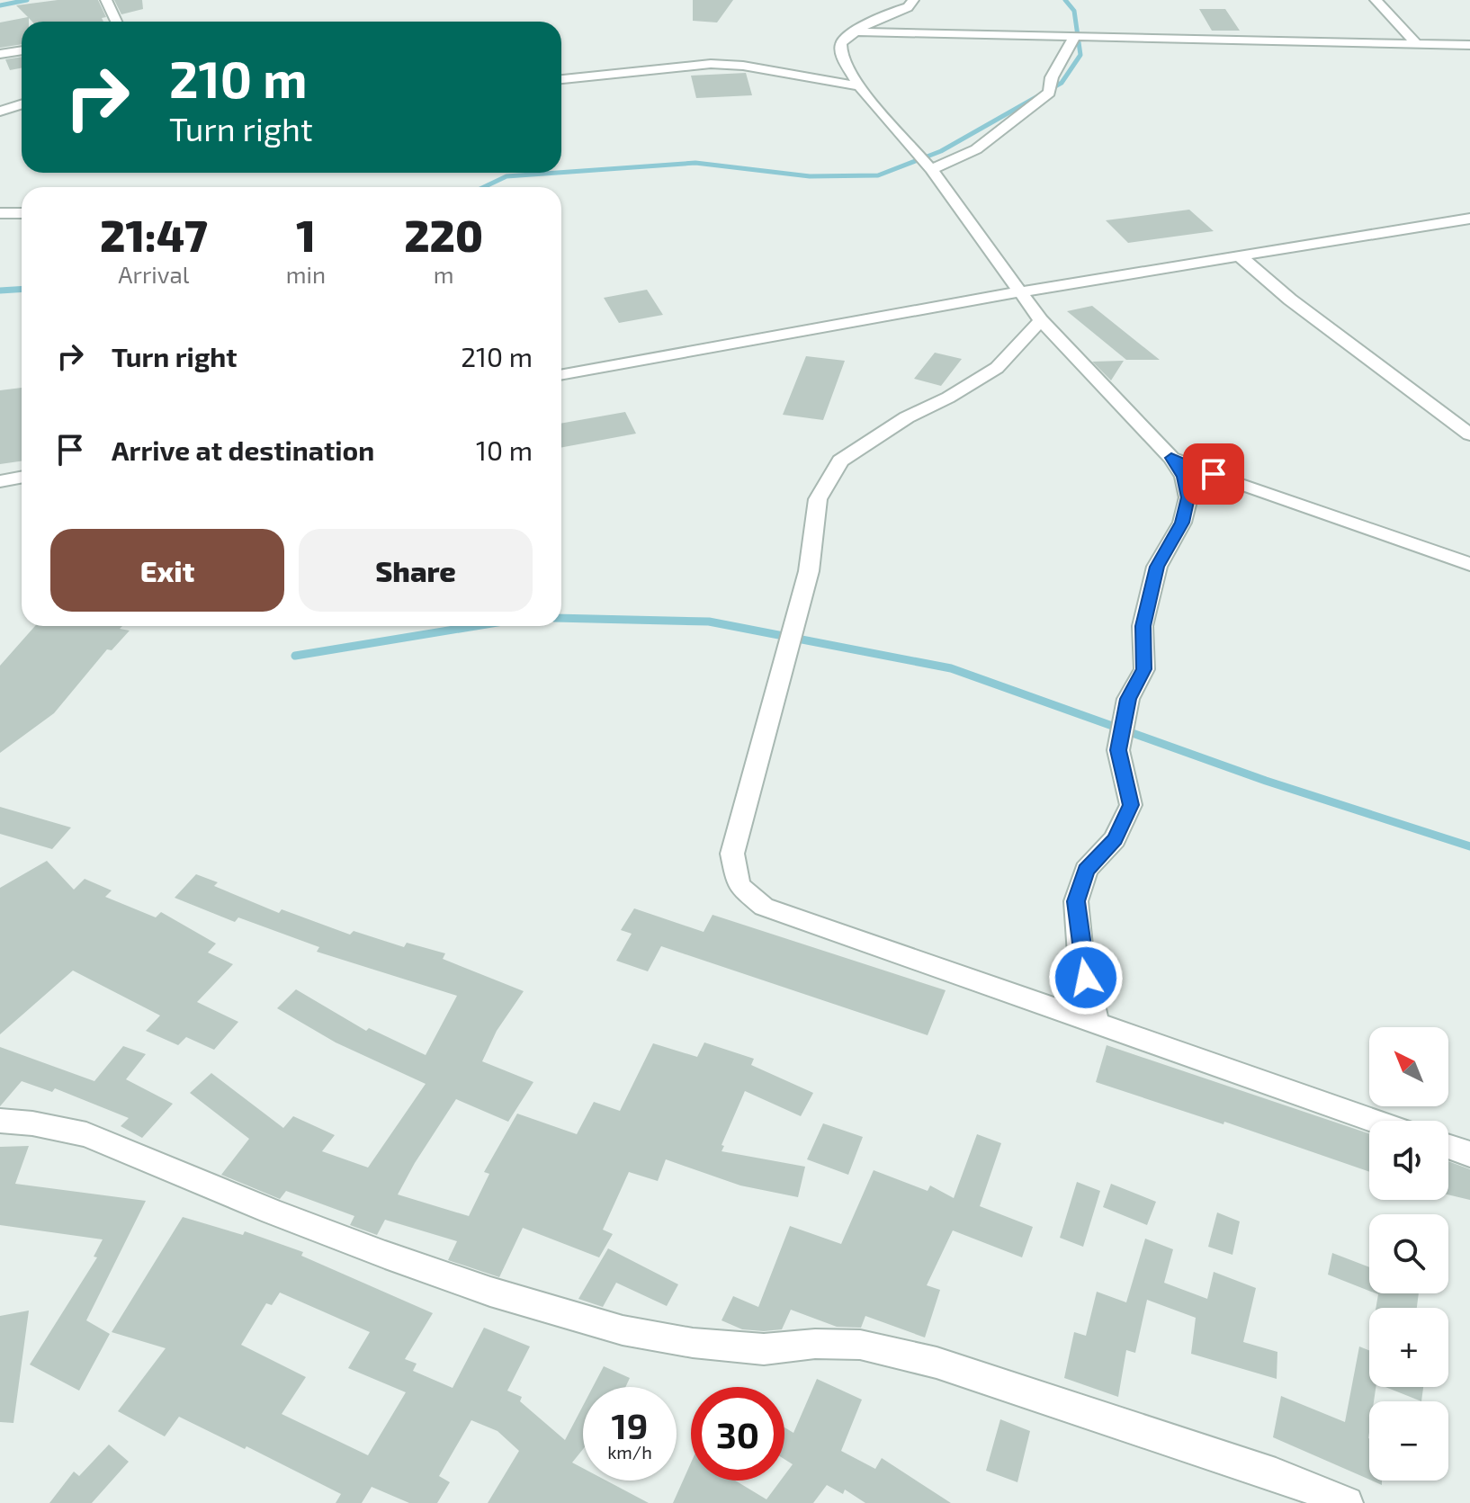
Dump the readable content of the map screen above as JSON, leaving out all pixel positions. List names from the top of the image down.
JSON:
{
  "north": "top left",
  "page": {
    "turn": ["210 m", "Turn right"],
    "eta": [
      "21:47",
      "Arrival",
      "1",
      "min",
      "220",
      "m"
    ],
    "list": [
      {
        "name": "Turn right",
        "value": "210 m"
      },
      {
        "name": "Arrive at destination",
        "value": "10 m"
      }
    ],
    "buttons": ["Exit", "Share"],
    "map_buttons": ["+", "−"],
    "speed": "19 km/h",
    "limit": "30"
  }
}
